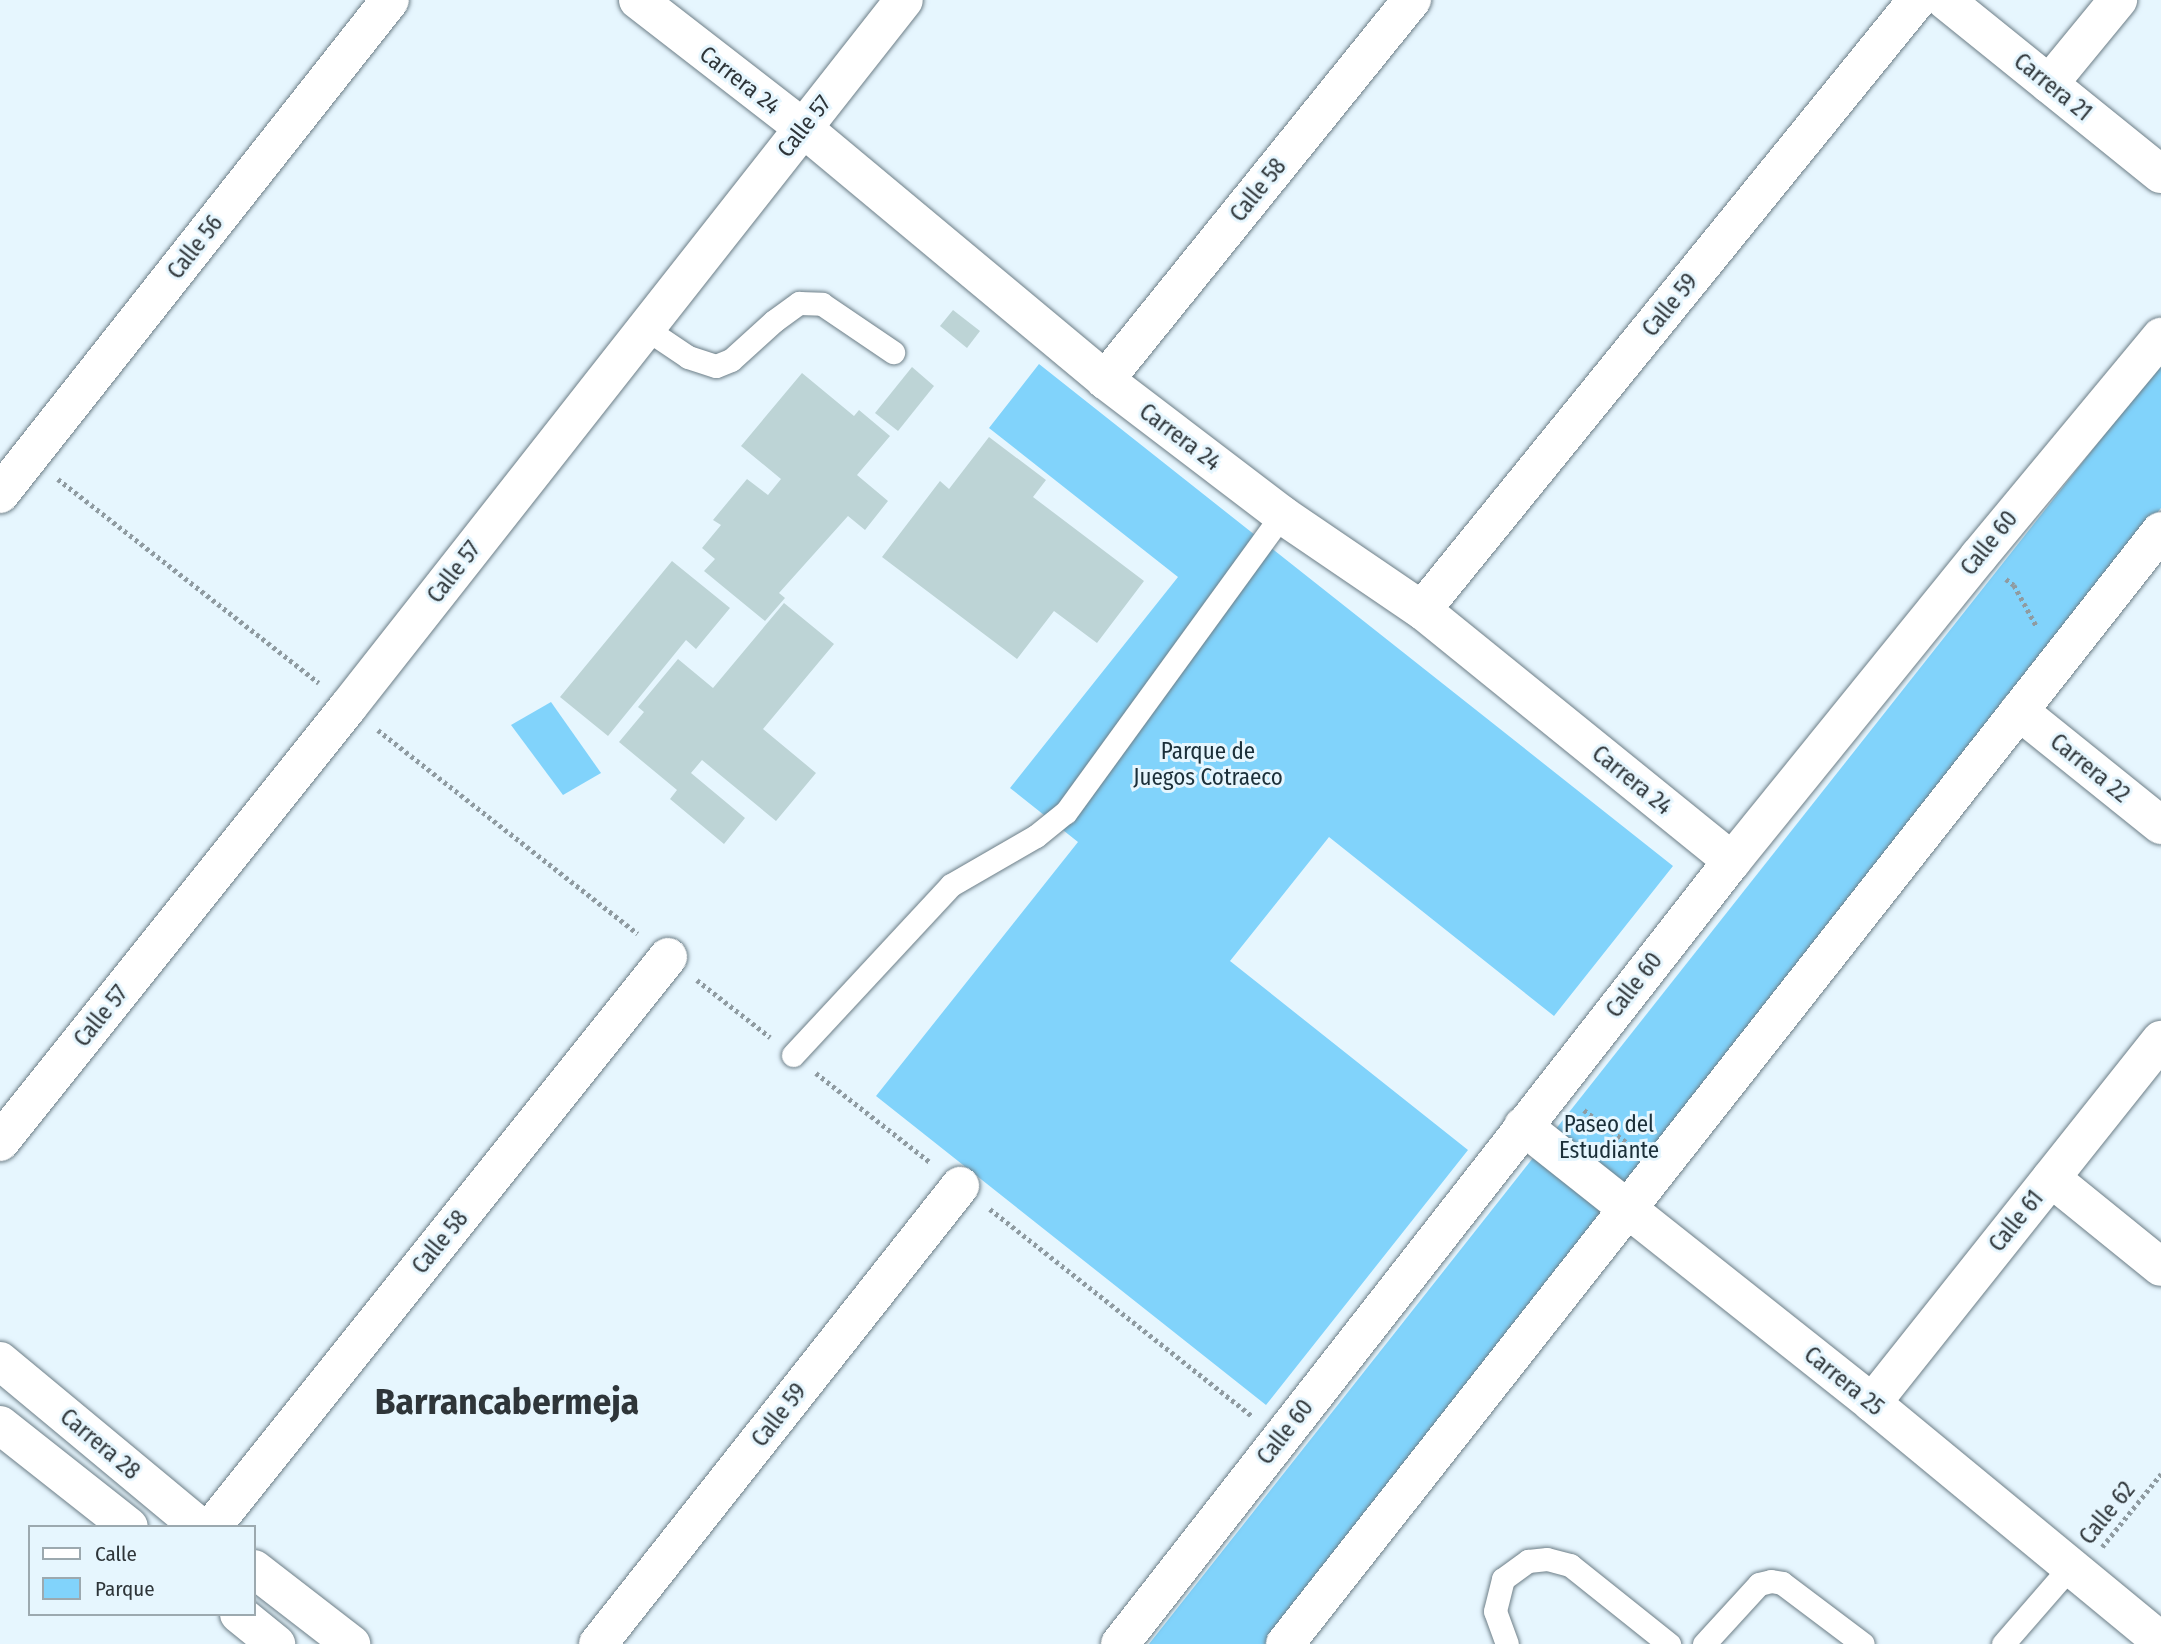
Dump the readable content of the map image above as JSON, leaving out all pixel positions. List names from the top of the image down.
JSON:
{
  "streets": {
    "street": [
      "Carrera 24",
      "Carrera 21",
      "Calle 57",
      "Calle 58",
      "Calle 56",
      "Calle 59",
      "Calle 60",
      "Carrera 22",
      "Calle 61",
      "Carrera 25",
      "Carrera 28"
    ],
    "path": ["Calle 62"]
  },
  "crossings": [
    ["Carrera 24", "Calle 57"],
    ["Carrera 24", "Calle 58"],
    ["Carrera 24", "Calle 59"],
    ["Carrera 24", "Calle 60"],
    ["Calle 60", "Carrera 25"],
    ["Calle 61", "Carrera 25"],
    ["Carrera 25", "Calle 62"]
  ],
  "districts": ["Barrancabermeja"],
  "parks": ["Parque de Juegos Cotraeco", "Paseo del Estudiante"],
  "legend": ["Calle", "Parque"]
}
